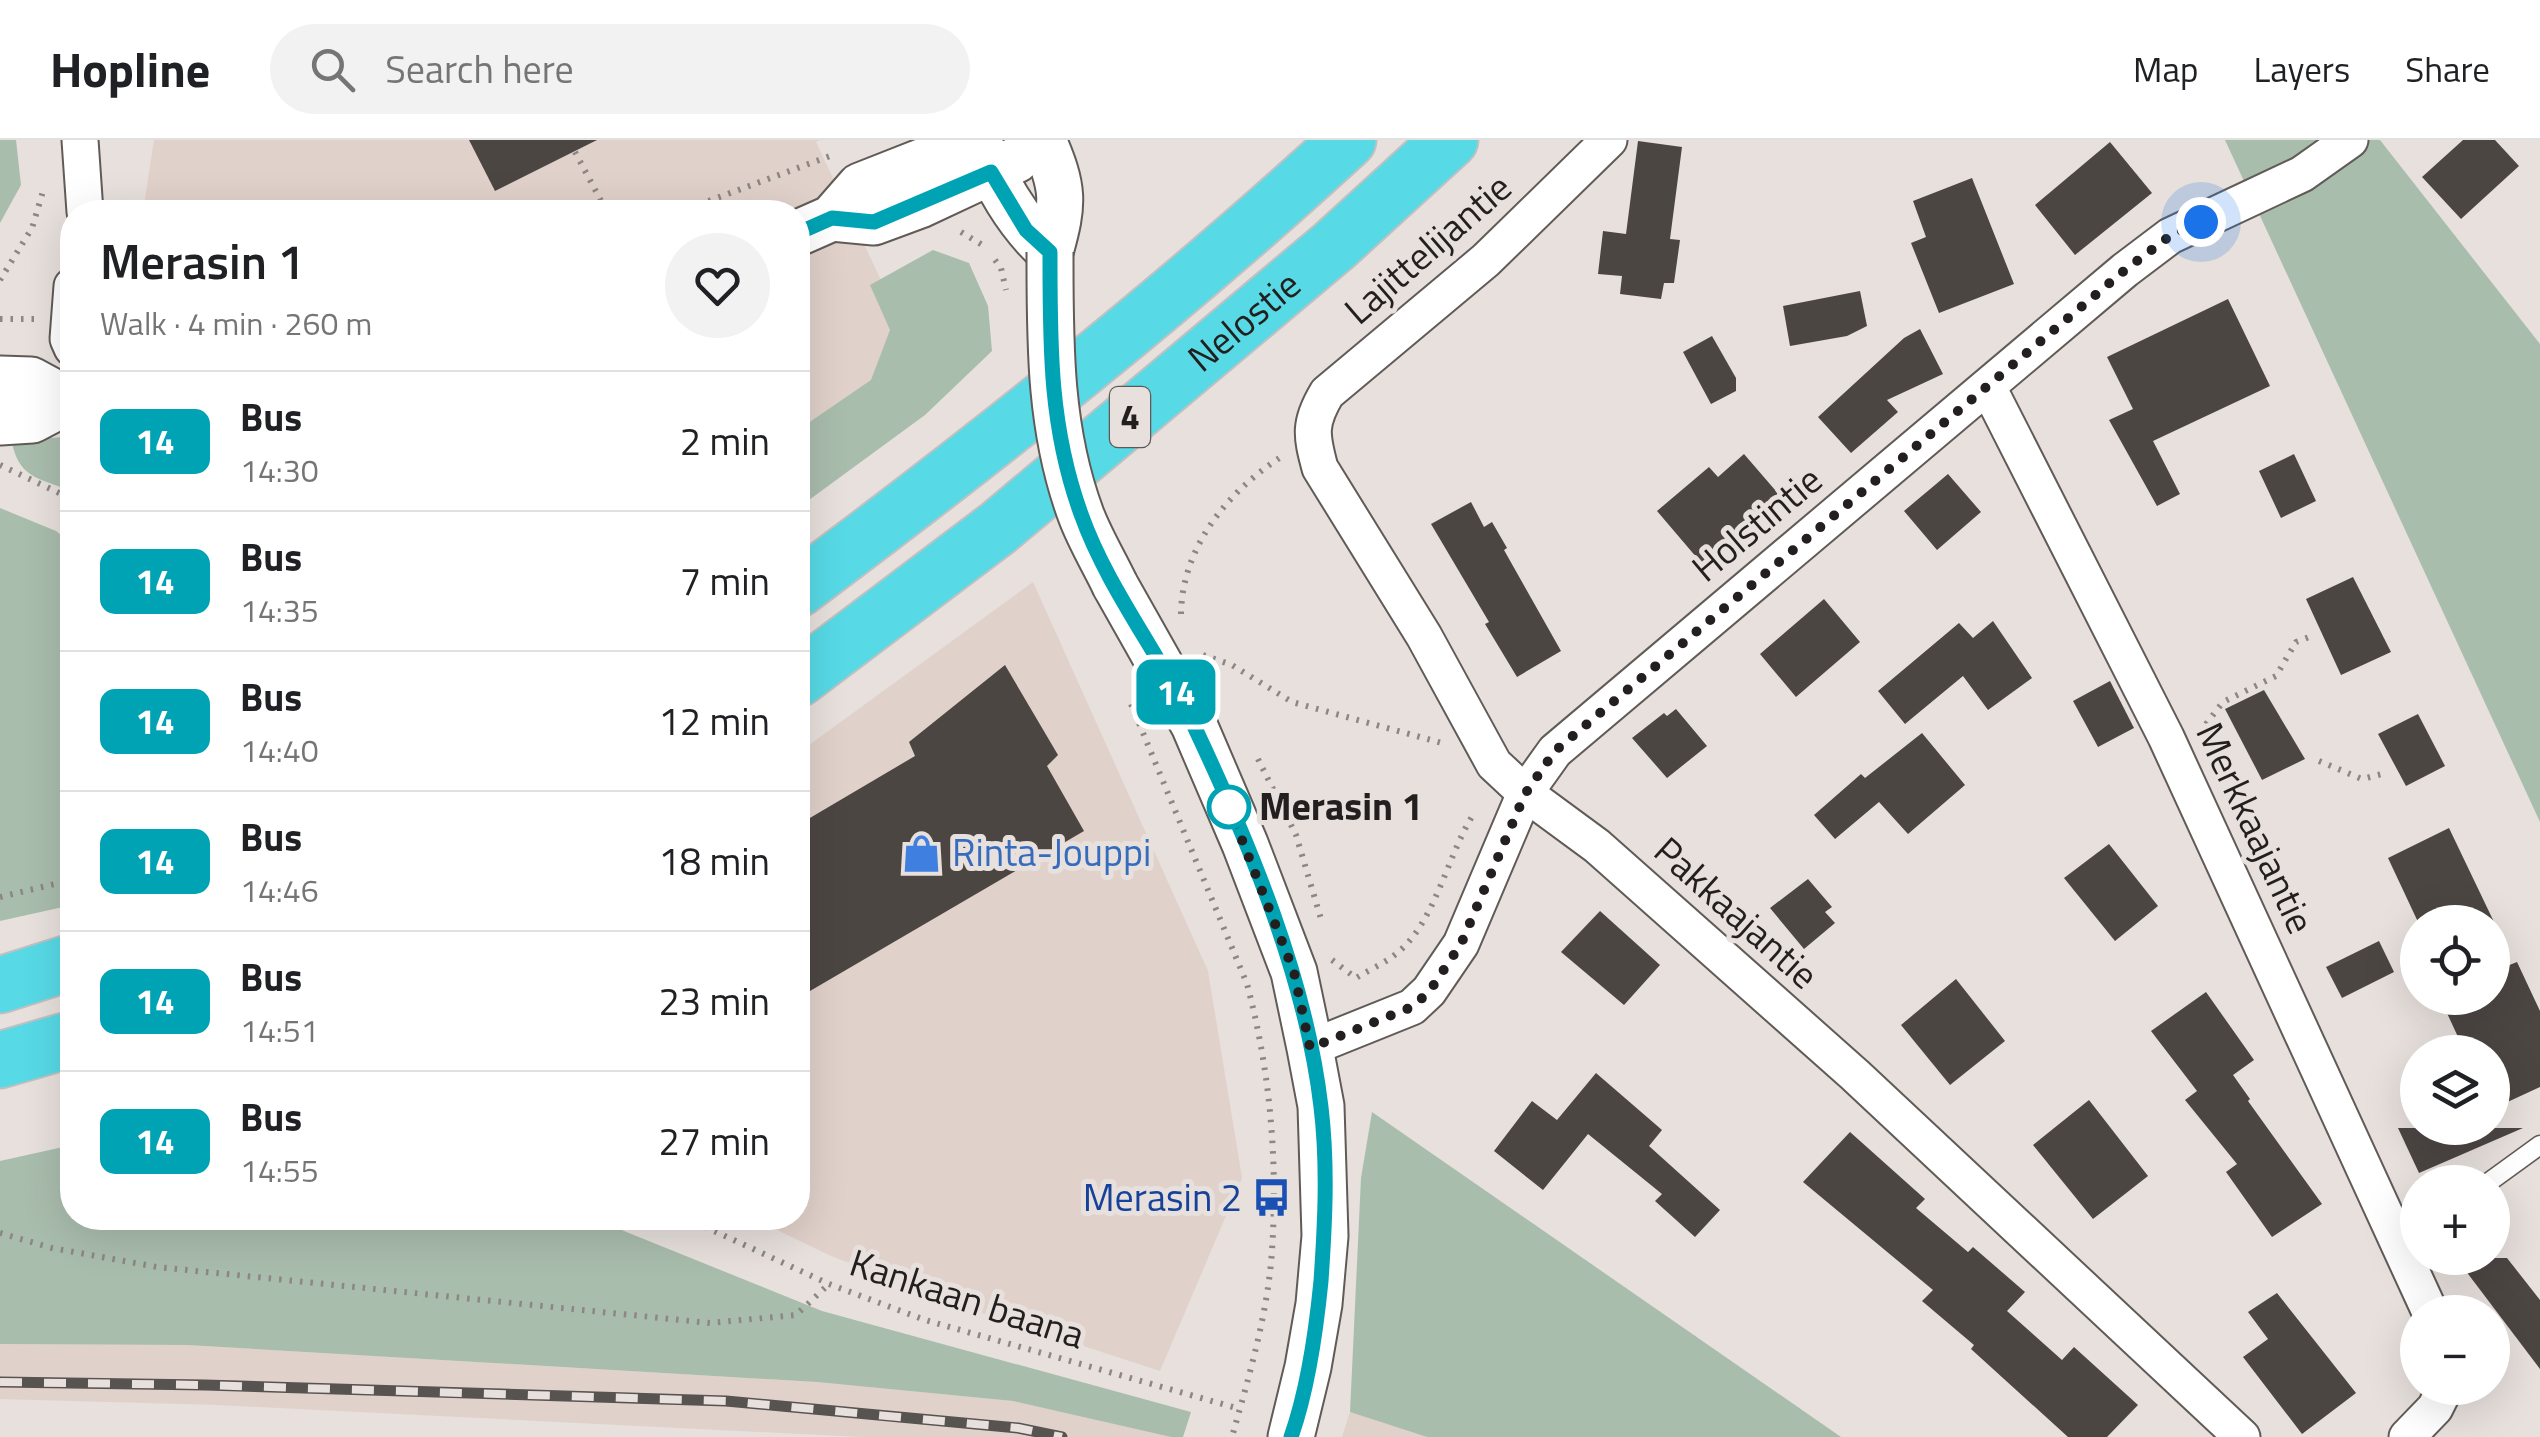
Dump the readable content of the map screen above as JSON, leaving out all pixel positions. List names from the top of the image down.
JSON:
{
  "streets": {
    "highway": ["Nelostie", "4"],
    "street": [
      "Lajittelijantie",
      "Holstintie",
      "Merkkaajantie",
      "Pakkaajantie"
    ],
    "path": ["Kankaan baana"]
  },
  "crossings": [
    ["Lajittelijantie", "Pakkaajantie"],
    ["Holstintie", "Merkkaajantie"],
    ["Holstintie", "Pakkaajantie"]
  ],
  "places": {
    "other": ["Merasin 1"],
    "shop": ["Rinta-Jouppi"],
    "bus stop": ["Merasin 2"]
  },
  "lines": ["bus line 14"],
  "page": {
    "header": "Hopline",
    "search": "Search here",
    "nav": ["Map", "Layers", "Share"],
    "on_map": "14",
    "heading": ["Merasin 1", "Walk · 4 min · 260 m"],
    "list": [
      {
        "mark": "14",
        "name": "Bus",
        "note": "14:30",
        "value": "2 min"
      },
      {
        "mark": "14",
        "name": "Bus",
        "note": "14:35",
        "value": "7 min"
      },
      {
        "mark": "14",
        "name": "Bus",
        "note": "14:40",
        "value": "12 min"
      },
      {
        "mark": "14",
        "name": "Bus",
        "note": "14:46",
        "value": "18 min"
      },
      {
        "mark": "14",
        "name": "Bus",
        "note": "14:51",
        "value": "23 min"
      },
      {
        "mark": "14",
        "name": "Bus",
        "note": "14:55",
        "value": "27 min"
      }
    ],
    "map_buttons": ["+", "−"]
  }
}
